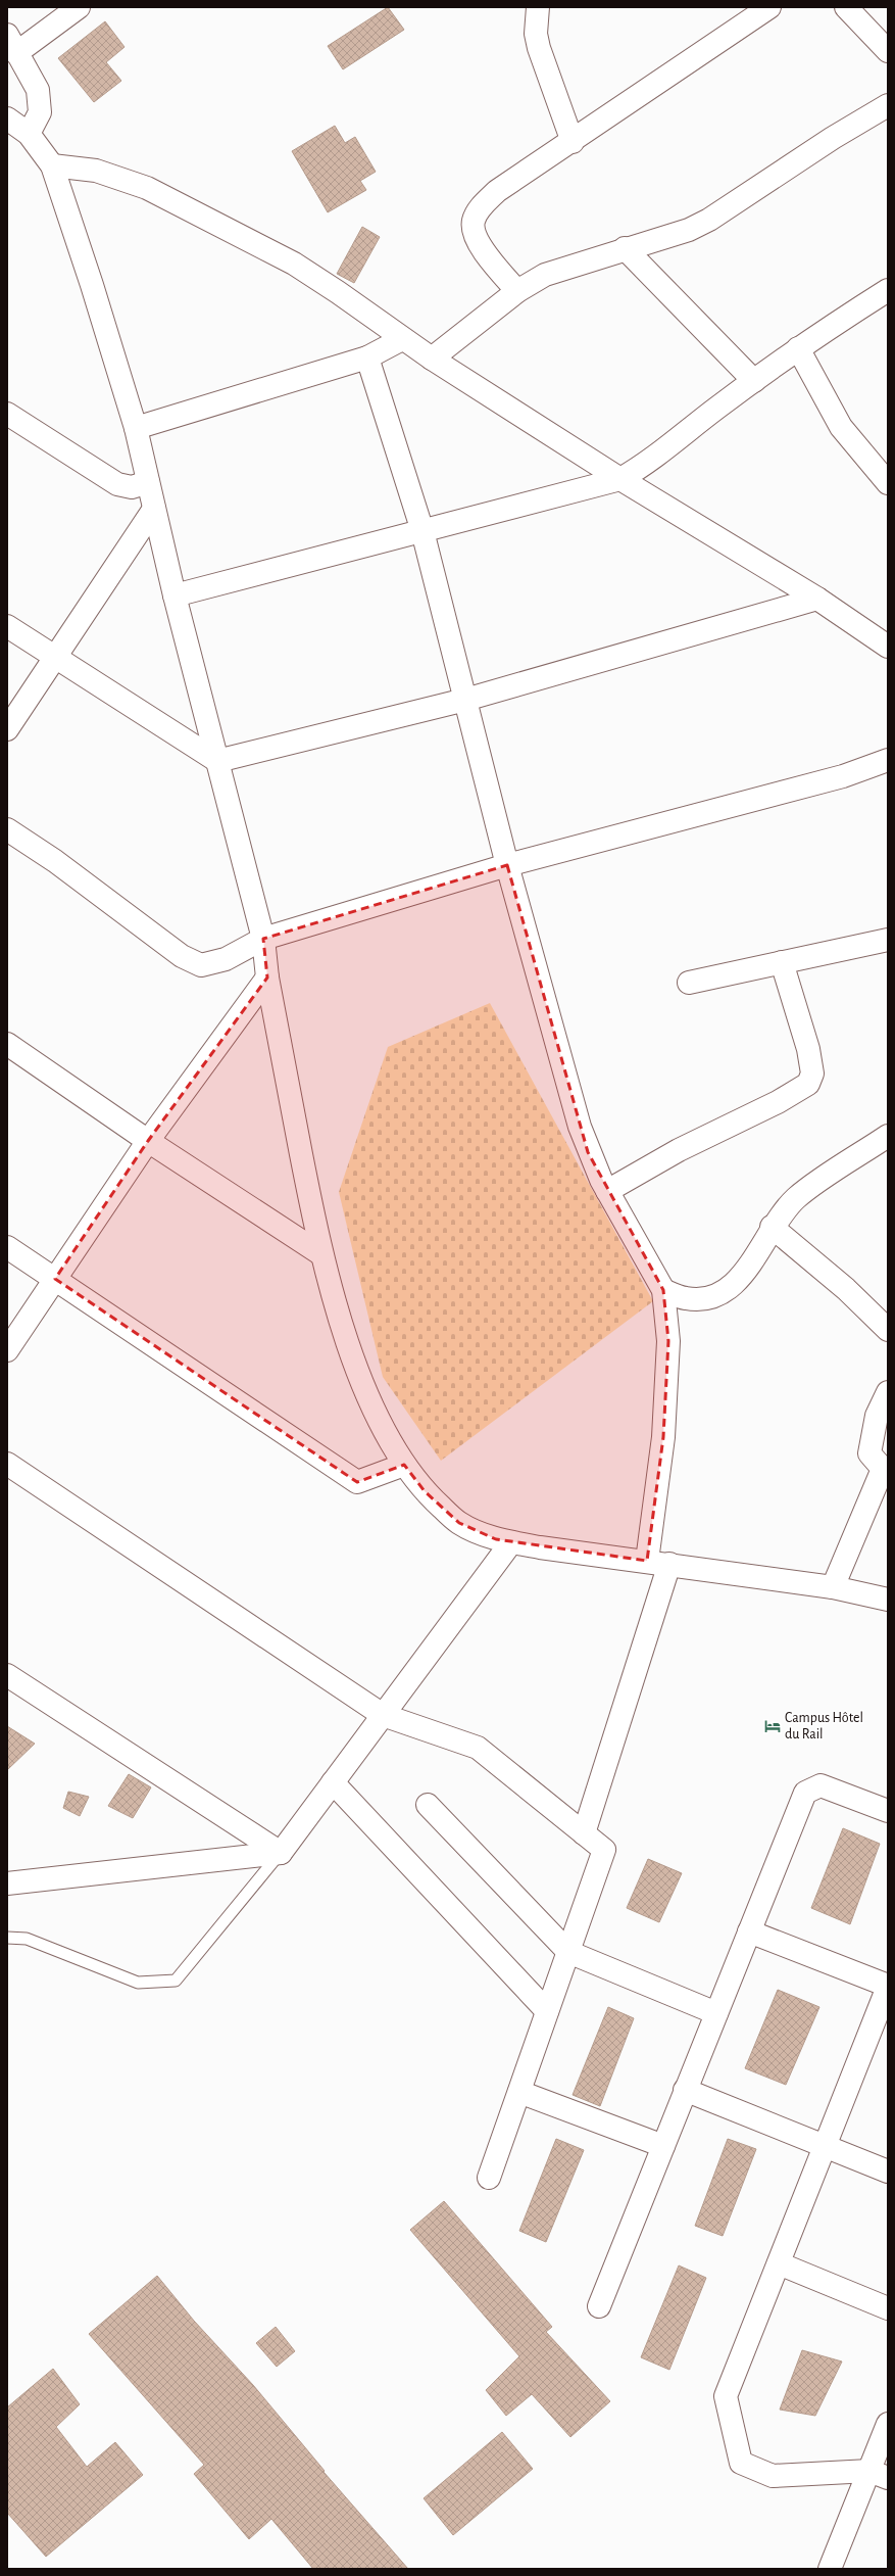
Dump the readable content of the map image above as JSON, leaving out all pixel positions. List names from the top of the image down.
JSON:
{
  "places": {
    "hotel": ["Campus Hôtel du Rail"]
  }
}
